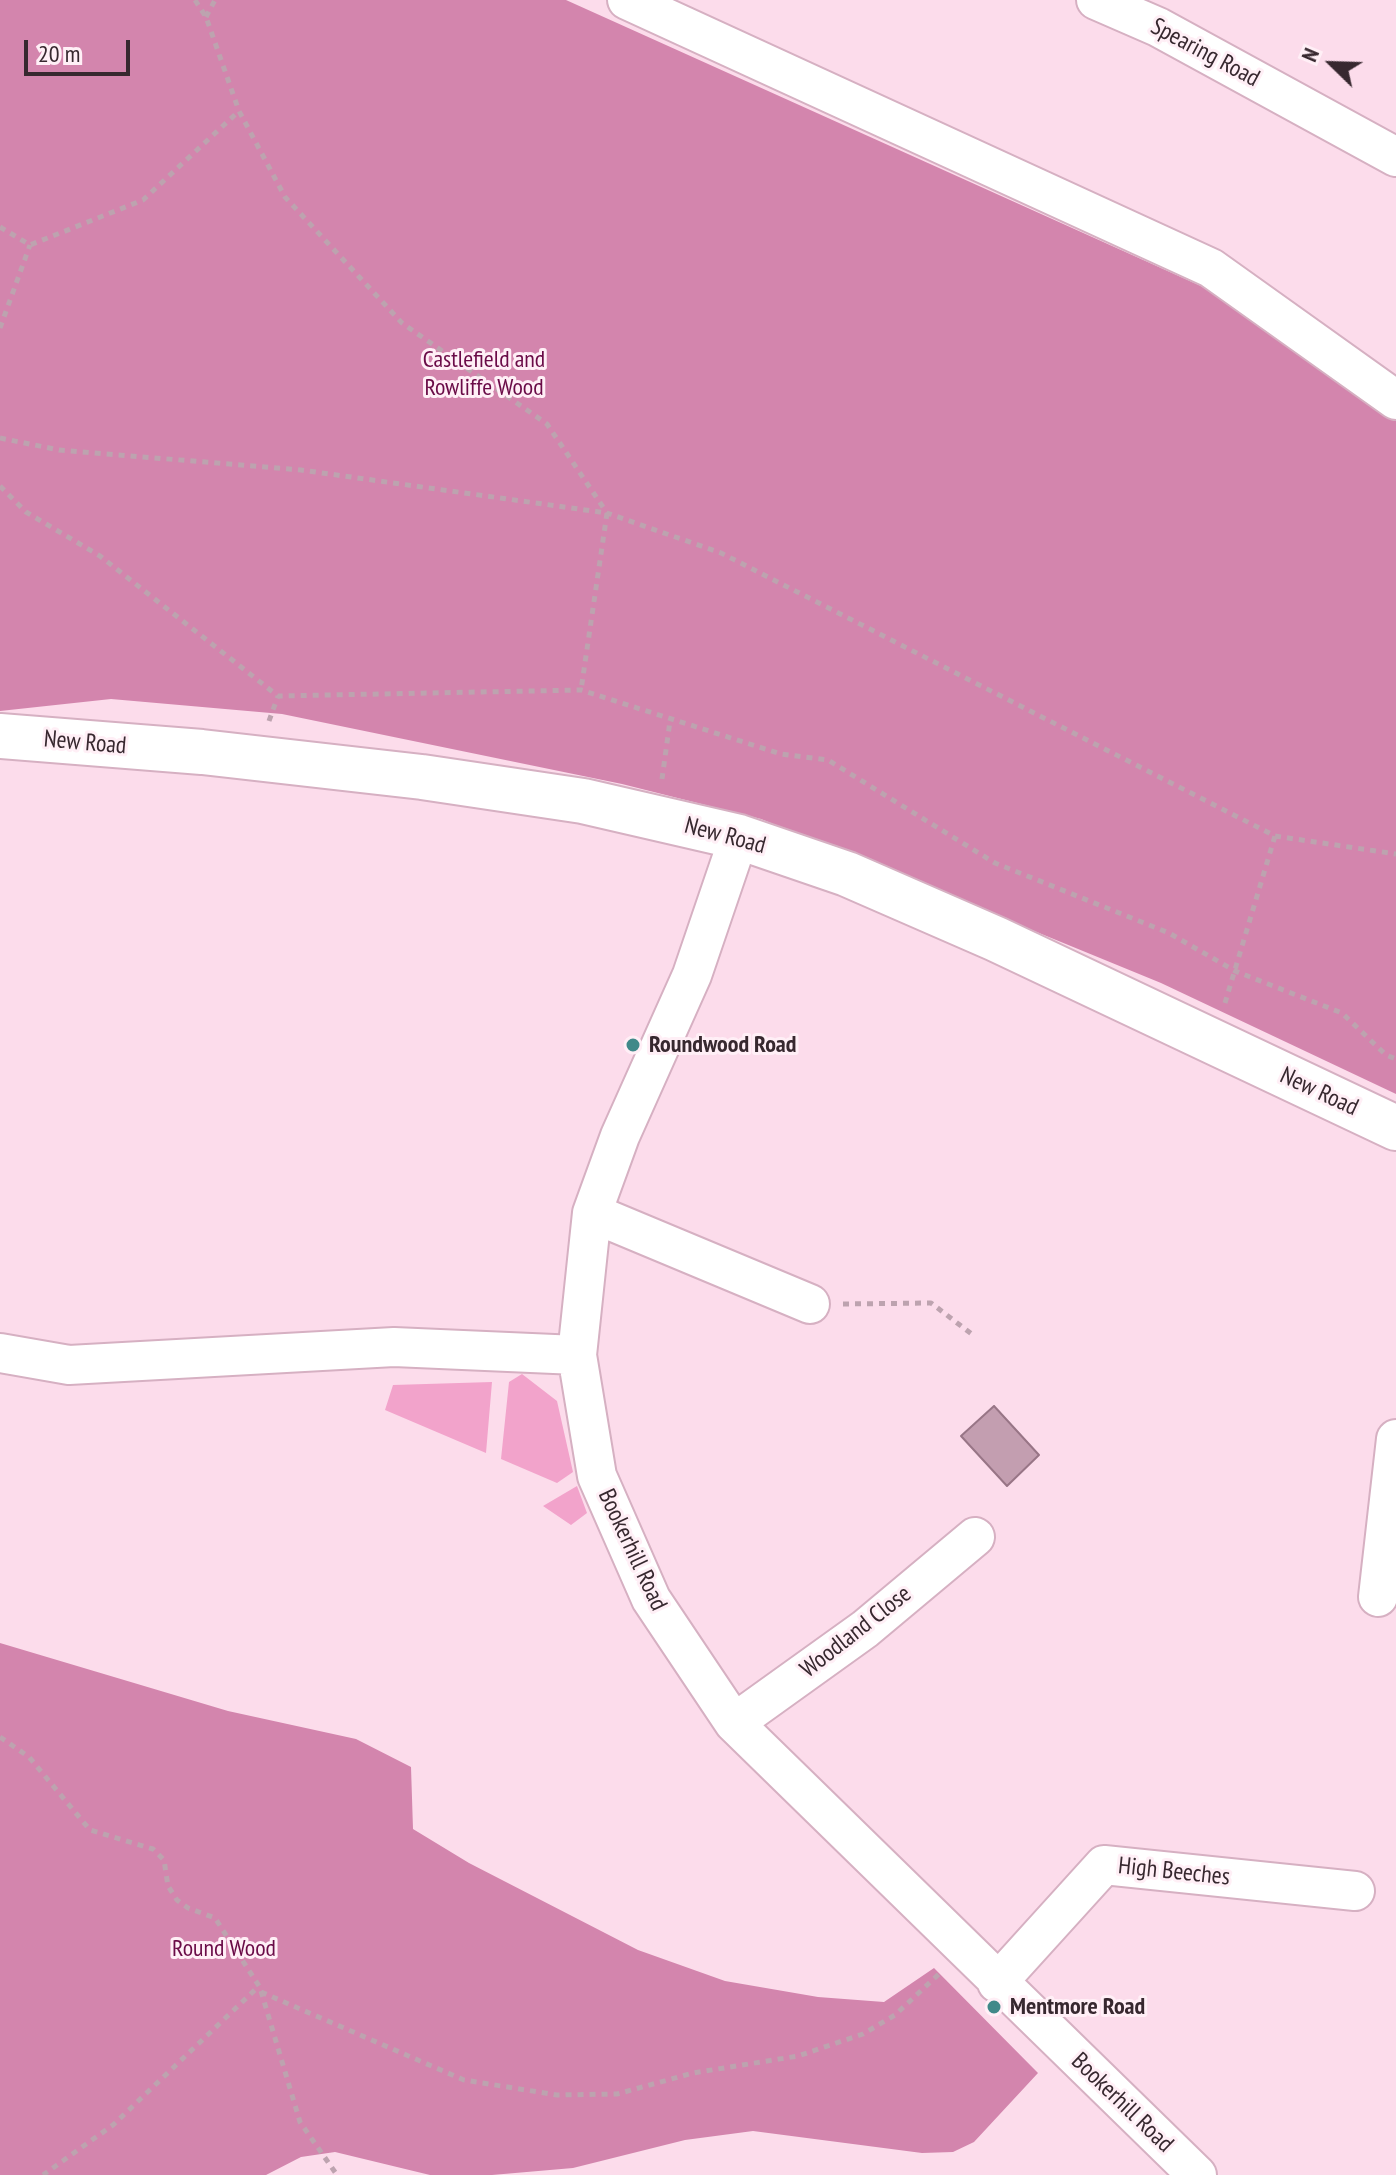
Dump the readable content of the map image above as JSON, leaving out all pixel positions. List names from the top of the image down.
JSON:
{
  "streets": {
    "highway": ["New Road"],
    "street": [
      "Spearing Road",
      "Bookerhill Road",
      "Woodland Close",
      "High Beeches"
    ]
  },
  "crossings": [
    ["New Road", "Bookerhill Road"],
    ["Bookerhill Road", "Woodland Close"],
    ["Bookerhill Road", "High Beeches"]
  ],
  "parks": ["Castlefield and Rowliffe Wood", "Round Wood"],
  "places": ["Roundwood Road", "Mentmore Road"],
  "scale_bar": "20 m",
  "north": "top left"
}
